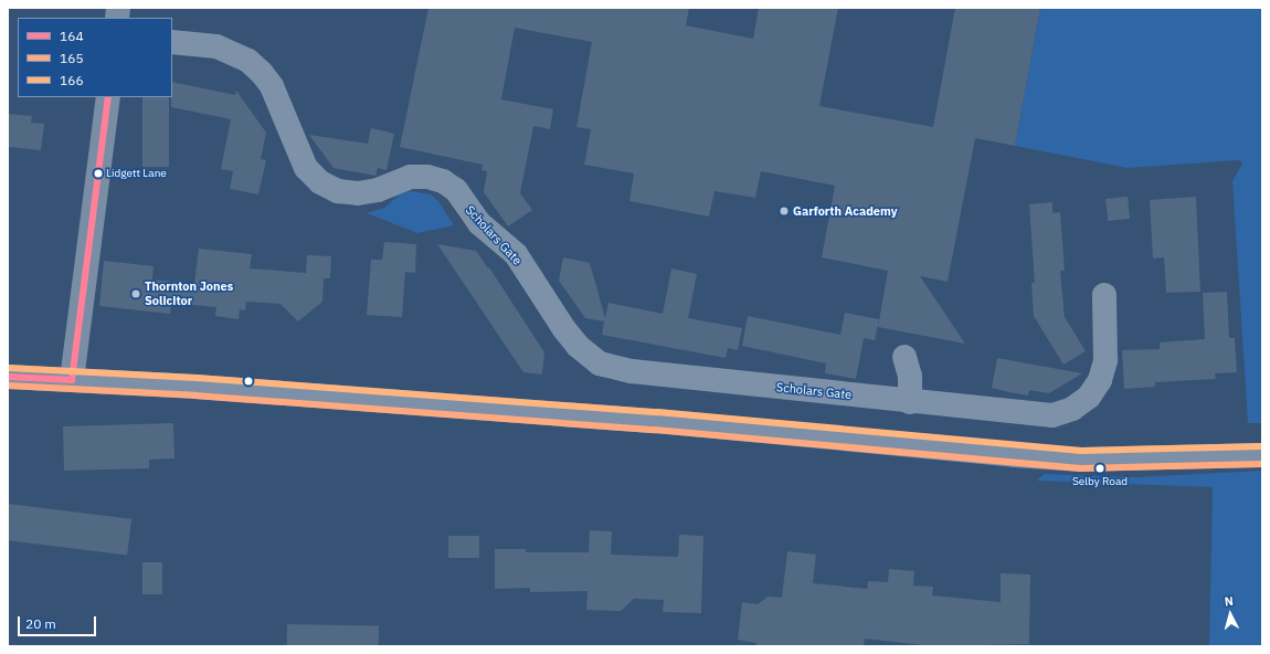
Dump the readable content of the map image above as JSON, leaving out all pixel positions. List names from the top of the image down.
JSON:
{
  "streets": {
    "street": ["Scholars Gate"]
  },
  "places": [
    "Lidgett Lane",
    "Garforth Academy",
    "Thornton Jones Solicitor",
    "Selby Road"
  ],
  "lines": ["transit line 164", "transit line 166", "transit line 165"],
  "legend": ["164", "165", "166"],
  "scale_bar": "20 m",
  "north": "top"
}
